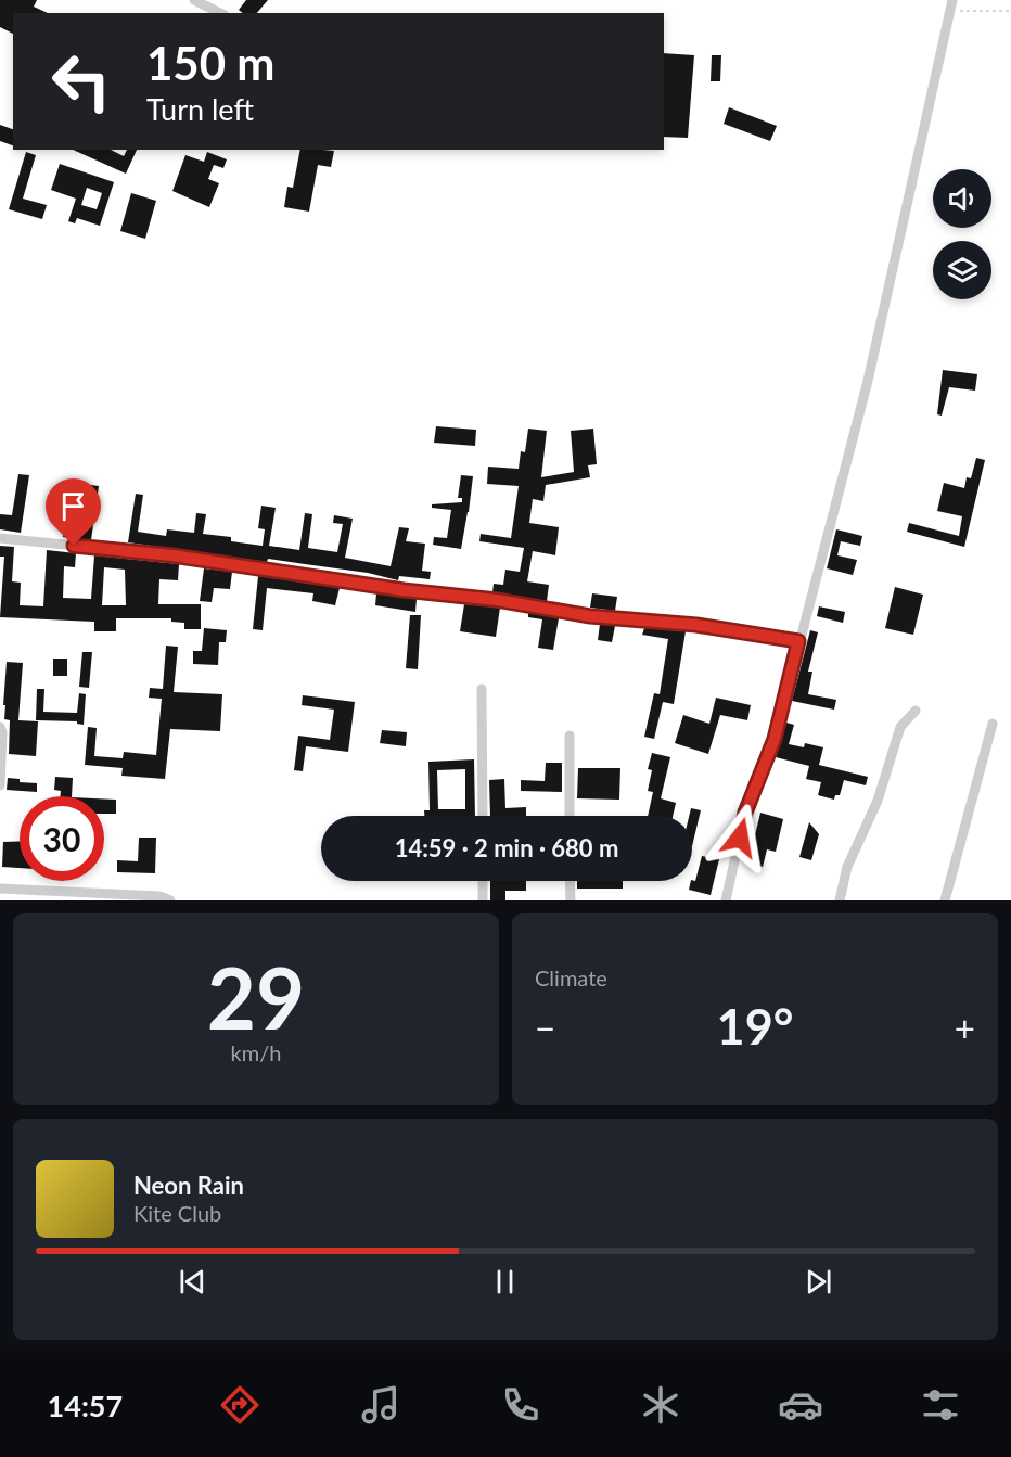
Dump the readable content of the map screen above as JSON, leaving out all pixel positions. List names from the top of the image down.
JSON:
{
  "page": {
    "turn": ["150 m", "Turn left"],
    "limit": "30",
    "trip": "14:59 · 2 min · 680 m",
    "tile": [
      ["29", "km/h"],
      "Climate"
    ],
    "heat": ["−", "19°", "+"],
    "song": ["Neon Rain", "Kite Club"],
    "tabs": "14:57"
  }
}
